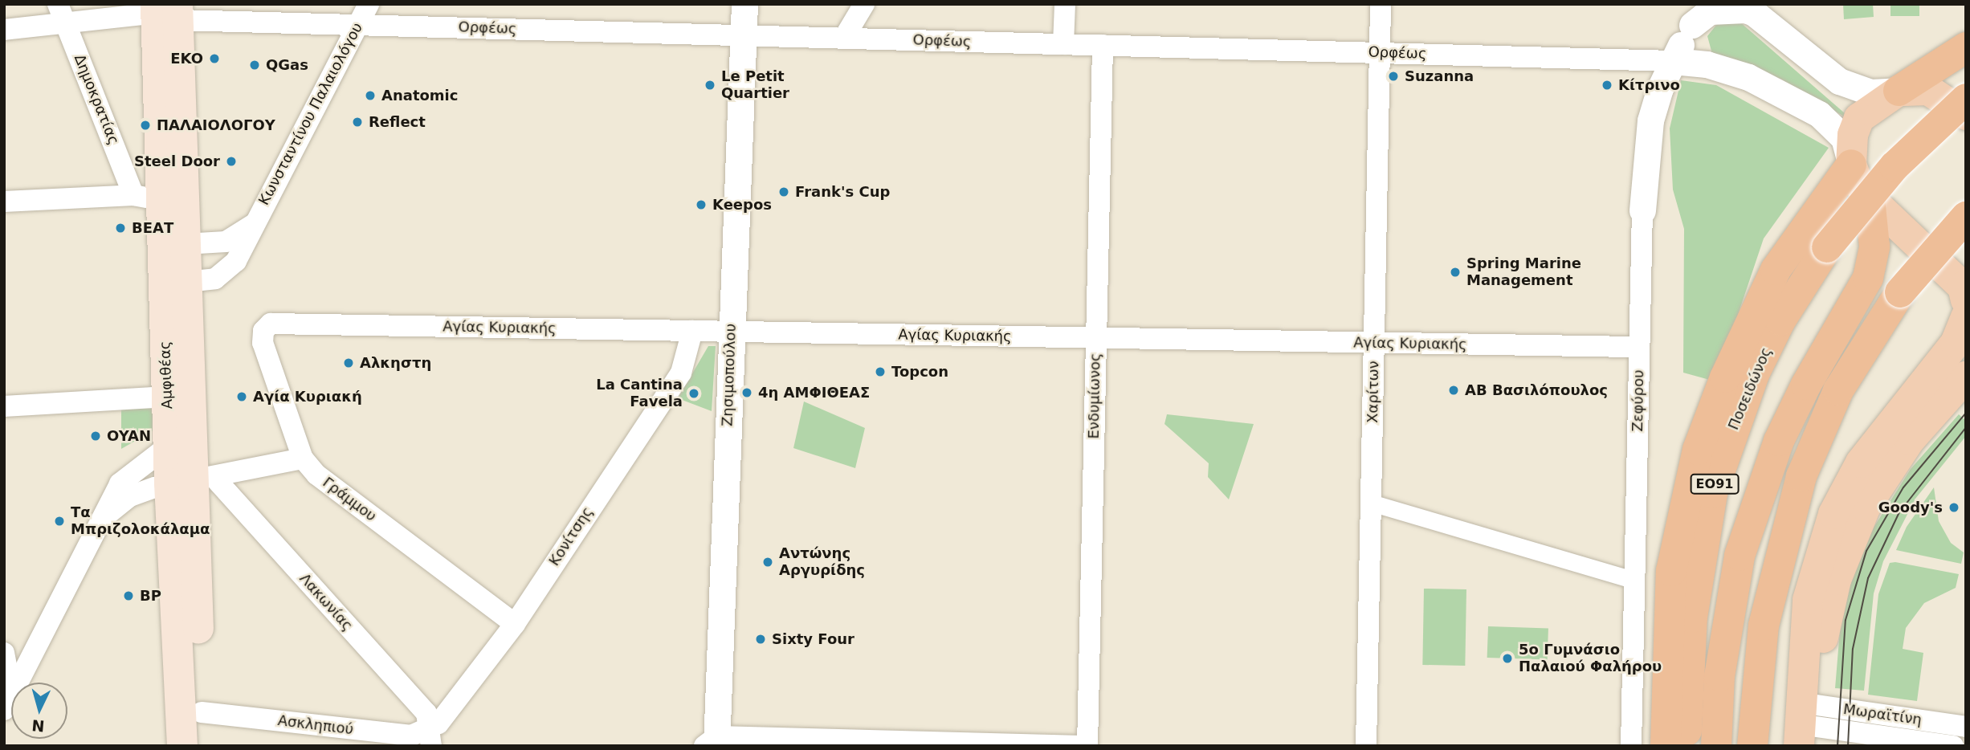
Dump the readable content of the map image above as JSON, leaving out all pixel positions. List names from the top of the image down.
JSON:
{
  "streets": {
    "highway": ["Ποσειδώνος", "ΕΟ91"],
    "main road": ["Αμφιθέας"],
    "street": [
      "Ορφέως",
      "Δημοκρατίας",
      "Κωνσταντίνου Παλαιολόγου",
      "Αγίας Κυριακής",
      "Ζησιμοπούλου",
      "Χαρίτων",
      "Ενδυμίωνος",
      "Ζεφύρου",
      "Γράμμου",
      "Κονίτσης",
      "Λακωνίας",
      "Μωραϊτίνη",
      "Ασκληπιού"
    ]
  },
  "crossings": [
    ["Ορφέως", "Δημοκρατίας"],
    ["Ορφέως", "Κωνσταντίνου Παλαιολόγου"],
    ["Ορφέως", "Αμφιθέας"],
    ["Ορφέως", "Ζησιμοπούλου"],
    ["Ορφέως", "Χαρίτων"],
    ["Ορφέως", "Ενδυμίωνος"],
    ["Ορφέως", "Ζεφύρου"],
    ["Δημοκρατίας", "Αμφιθέας"],
    ["Κωνσταντίνου Παλαιολόγου", "Αμφιθέας"],
    ["Αγίας Κυριακής", "Ζησιμοπούλου"],
    ["Αγίας Κυριακής", "Χαρίτων"],
    ["Αγίας Κυριακής", "Ενδυμίωνος"],
    ["Αγίας Κυριακής", "Ζεφύρου"],
    ["Αγίας Κυριακής", "Γράμμου"],
    ["Αγίας Κυριακής", "Κονίτσης"],
    ["Αμφιθέας", "Λακωνίας"],
    ["Αμφιθέας", "Ασκληπιού"],
    ["Γράμμου", "Κονίτσης"],
    ["Κονίτσης", "Λακωνίας"],
    ["Κονίτσης", "Ασκληπιού"],
    ["Λακωνίας", "Ασκληπιού"]
  ],
  "places": [
    "EKO",
    "QGas",
    "Suzanna",
    "Le Petit Quartier",
    "Κίτρινο",
    "Anatomic",
    "Reflect",
    "ΠΑΛΑΙΟΛΟΓΟΥ",
    "Steel Door",
    "Frank's Cup",
    "Keepos",
    "ΒΕΑΤ",
    "Spring Marine Management",
    "Αλκηστη",
    "Topcon",
    "ΑΒ Βασιλόπουλος",
    "4η ΑΜΦΙΘΕΑΣ",
    "La Cantina Favela",
    "Αγία Κυριακή",
    "OYAN",
    "Goody's",
    "Τα Μπριζολοκάλαμα",
    "Αντώνης Αργυρίδης",
    "BP",
    "Sixty Four",
    "5ο Γυμνάσιο Παλαιού Φαλήρου"
  ],
  "north": "bottom"
}
